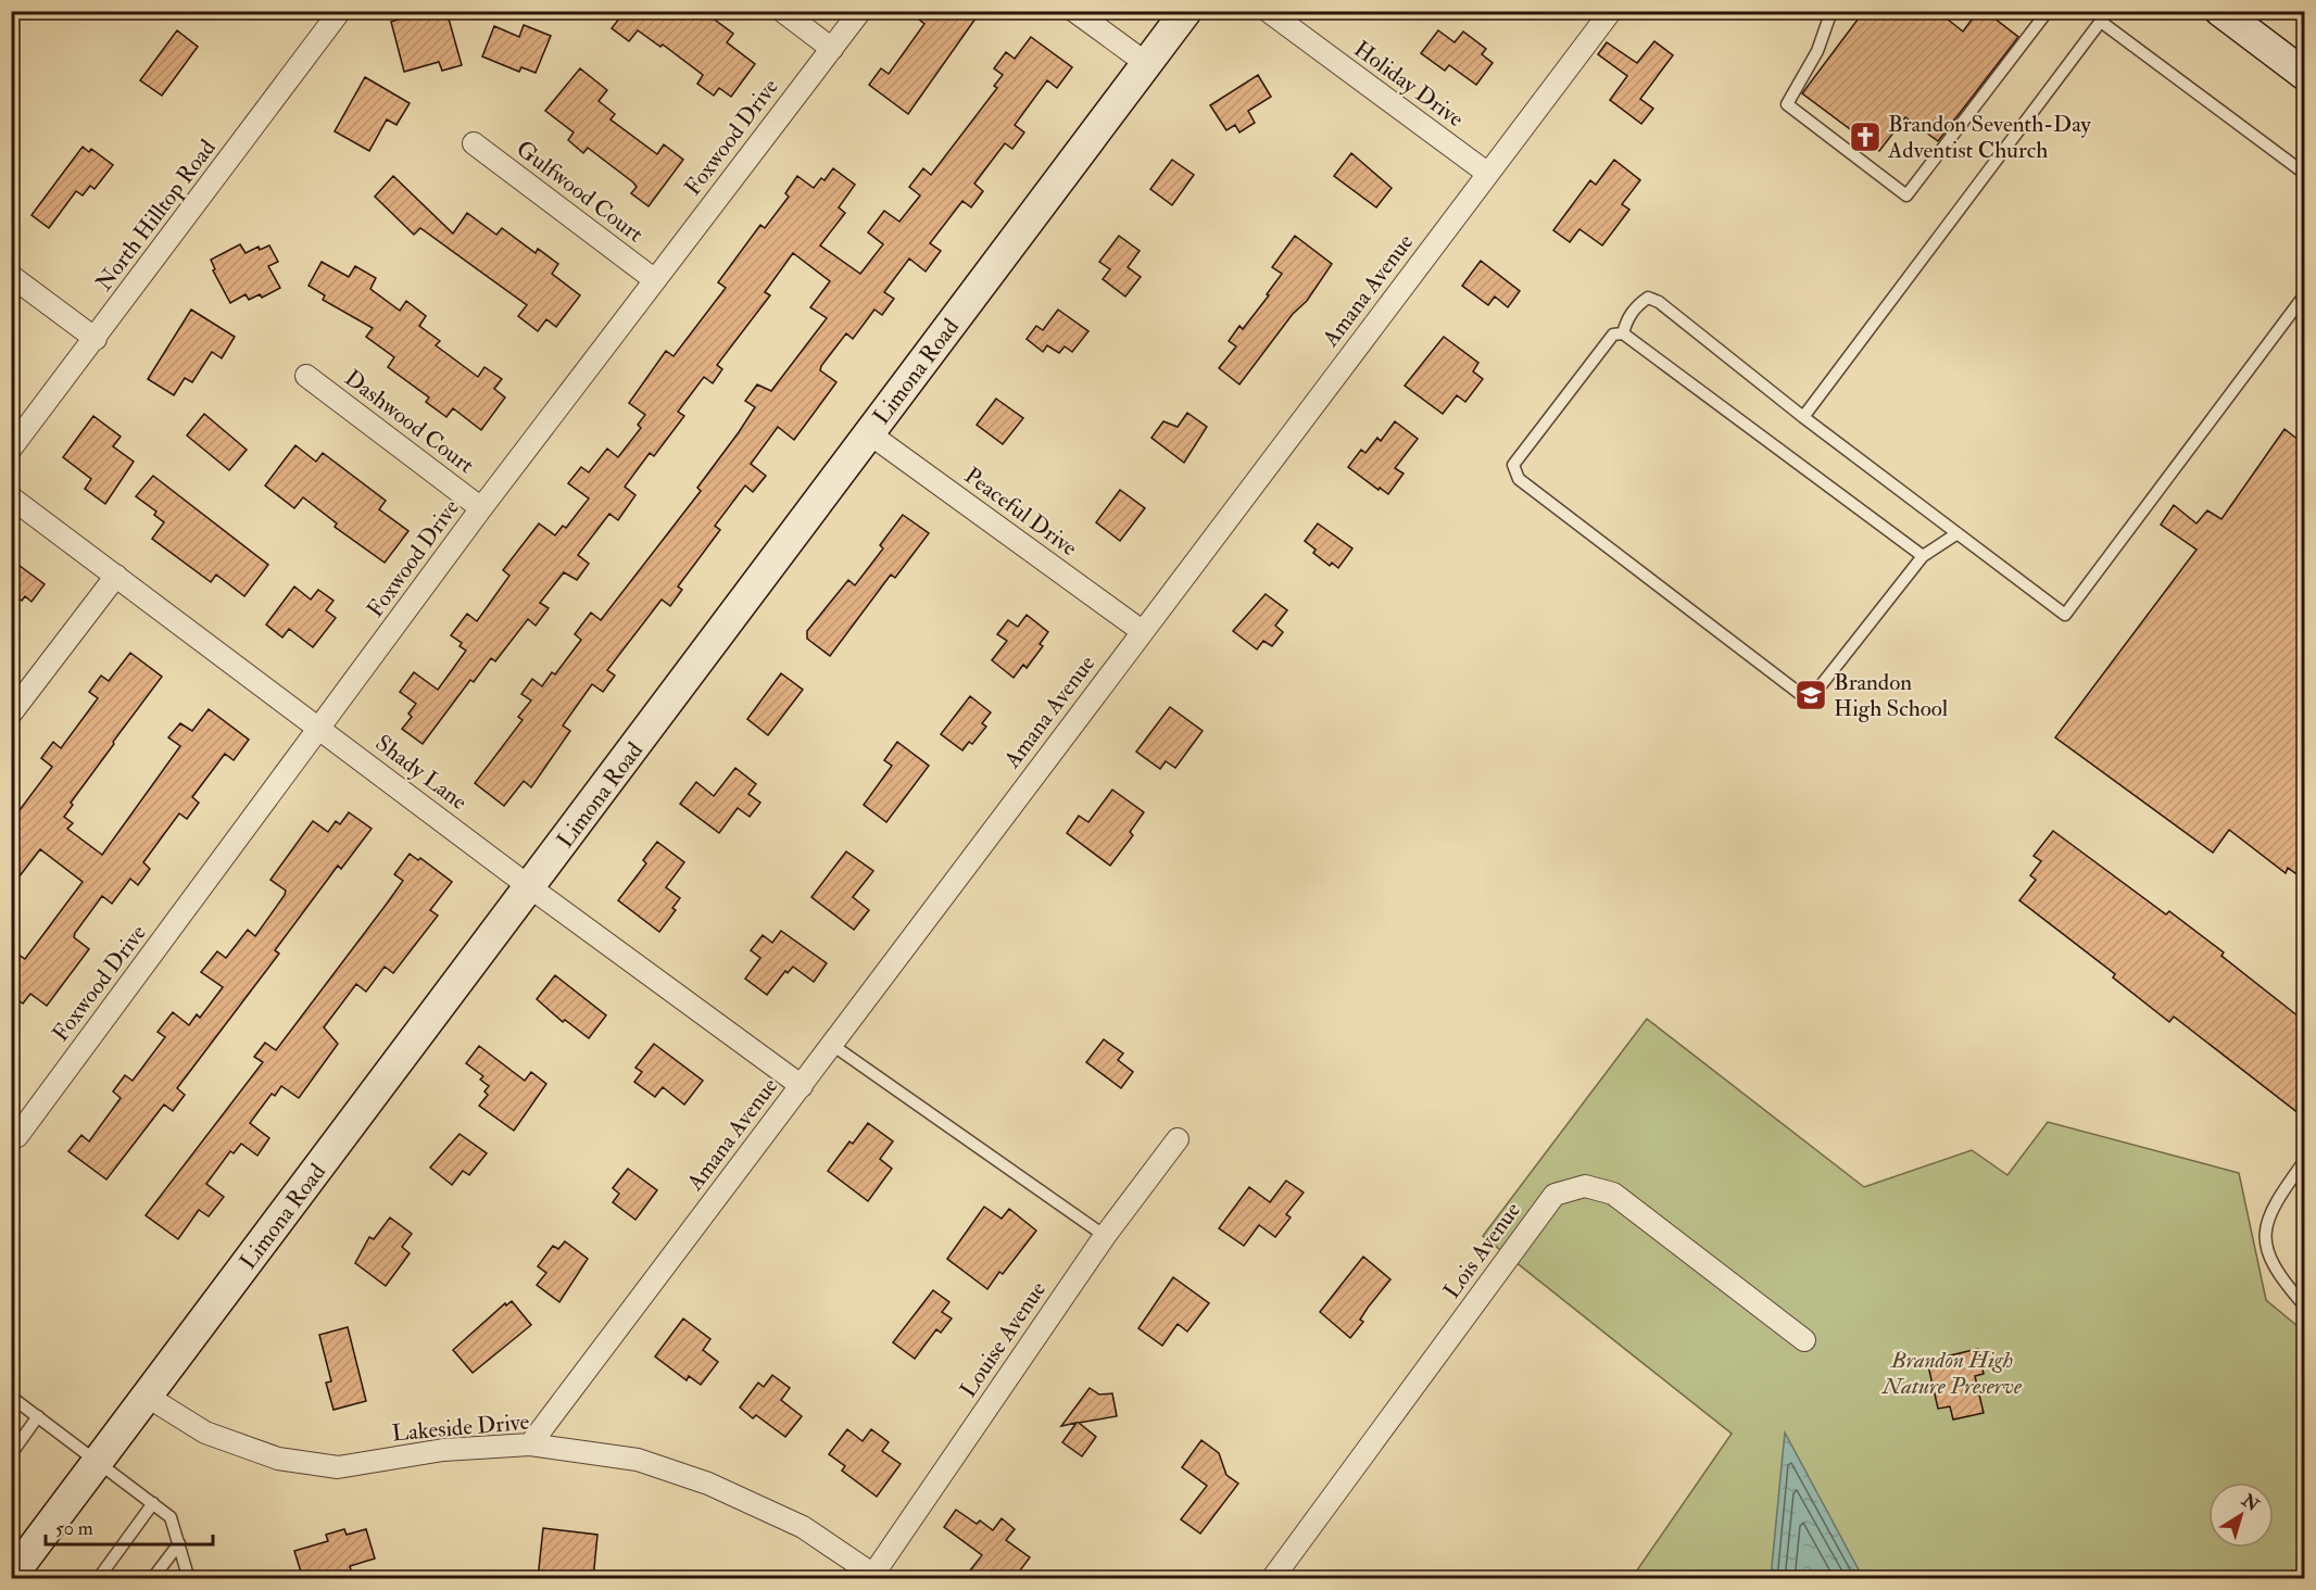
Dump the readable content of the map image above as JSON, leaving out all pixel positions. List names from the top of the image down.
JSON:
{
  "streets": {
    "street": [
      "Holiday Drive",
      "Foxwood Drive",
      "Gulfwood Court",
      "North Hilltop Road",
      "Amana Avenue",
      "Limona Road",
      "Dashwood Court",
      "Peaceful Drive",
      "Shady Lane",
      "Lois Avenue",
      "Louise Avenue",
      "Lakeside Drive"
    ]
  },
  "crossings": [
    ["Holiday Drive", "Amana Avenue"],
    ["Foxwood Drive", "Gulfwood Court"],
    ["Foxwood Drive", "Dashwood Court"],
    ["Foxwood Drive", "Shady Lane"],
    ["Amana Avenue", "Peaceful Drive"],
    ["Amana Avenue", "Shady Lane"],
    ["Amana Avenue", "Lakeside Drive"],
    ["Limona Road", "Peaceful Drive"],
    ["Limona Road", "Shady Lane"],
    ["Limona Road", "Lakeside Drive"],
    ["Louise Avenue", "Lakeside Drive"]
  ],
  "parks": ["Brandon High Nature Preserve"],
  "places": {
    "church": ["Brandon Seventh-Day Adventist Church"],
    "school or university": ["Brandon High School"]
  },
  "scale_bar": "50 m",
  "north": "top right"
}
